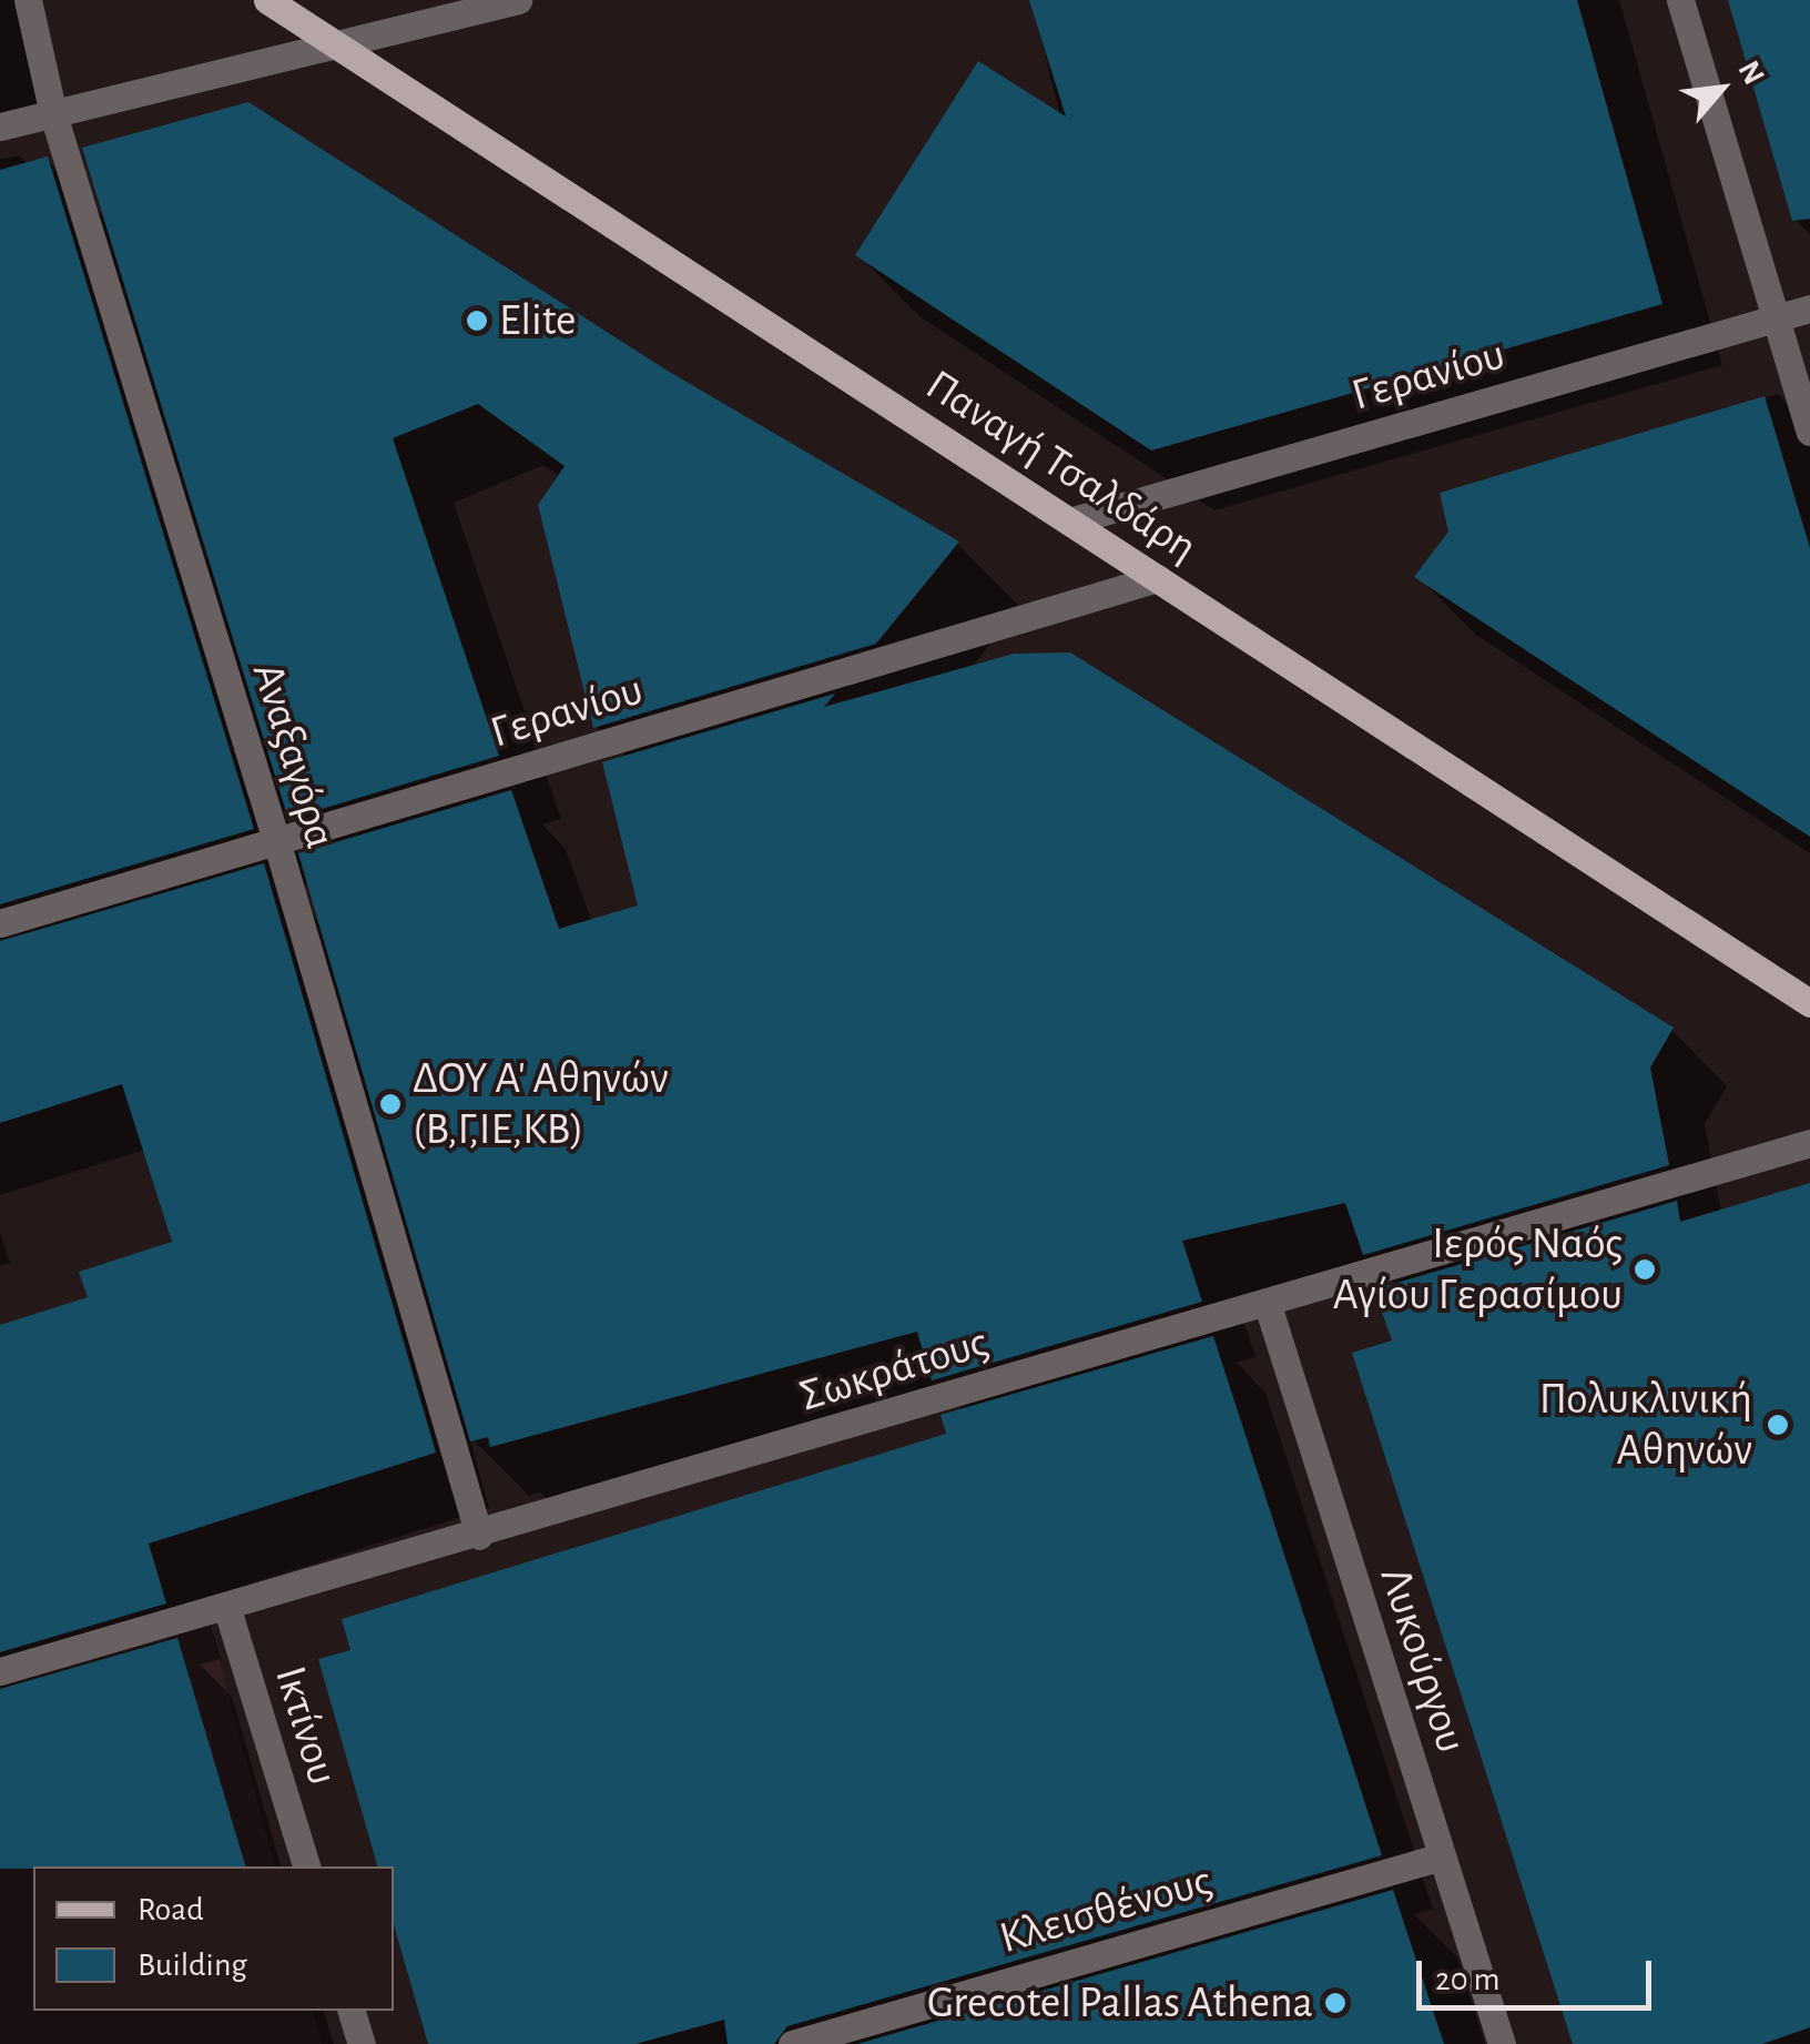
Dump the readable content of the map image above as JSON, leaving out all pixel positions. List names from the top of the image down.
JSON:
{
  "streets": {
    "main road": ["Παναγή Τσαλδάρη"],
    "street": [
      "Γερανίου",
      "Αναξαγόρα",
      "Σωκράτους",
      "Λυκούργου",
      "Ικτίνου",
      "Κλεισθένους"
    ]
  },
  "crossings": [
    ["Γερανίου", "Παναγή Τσαλδάρη"],
    ["Γερανίου", "Αναξαγόρα"],
    ["Αναξαγόρα", "Σωκράτους"],
    ["Σωκράτους", "Λυκούργου"],
    ["Σωκράτους", "Ικτίνου"],
    ["Λυκούργου", "Κλεισθένους"]
  ],
  "places": [
    "Elite",
    "ΔΟΥ Α' Αθηνών (Β,Γ,ΙΕ,ΚΒ)",
    "Ιερός Ναός Αγίου Γερασίμου",
    "Πολυκλινική Αθηνών",
    "Grecotel Pallas Athena"
  ],
  "legend": ["Road", "Building"],
  "scale_bar": "20 m",
  "north": "top right"
}
